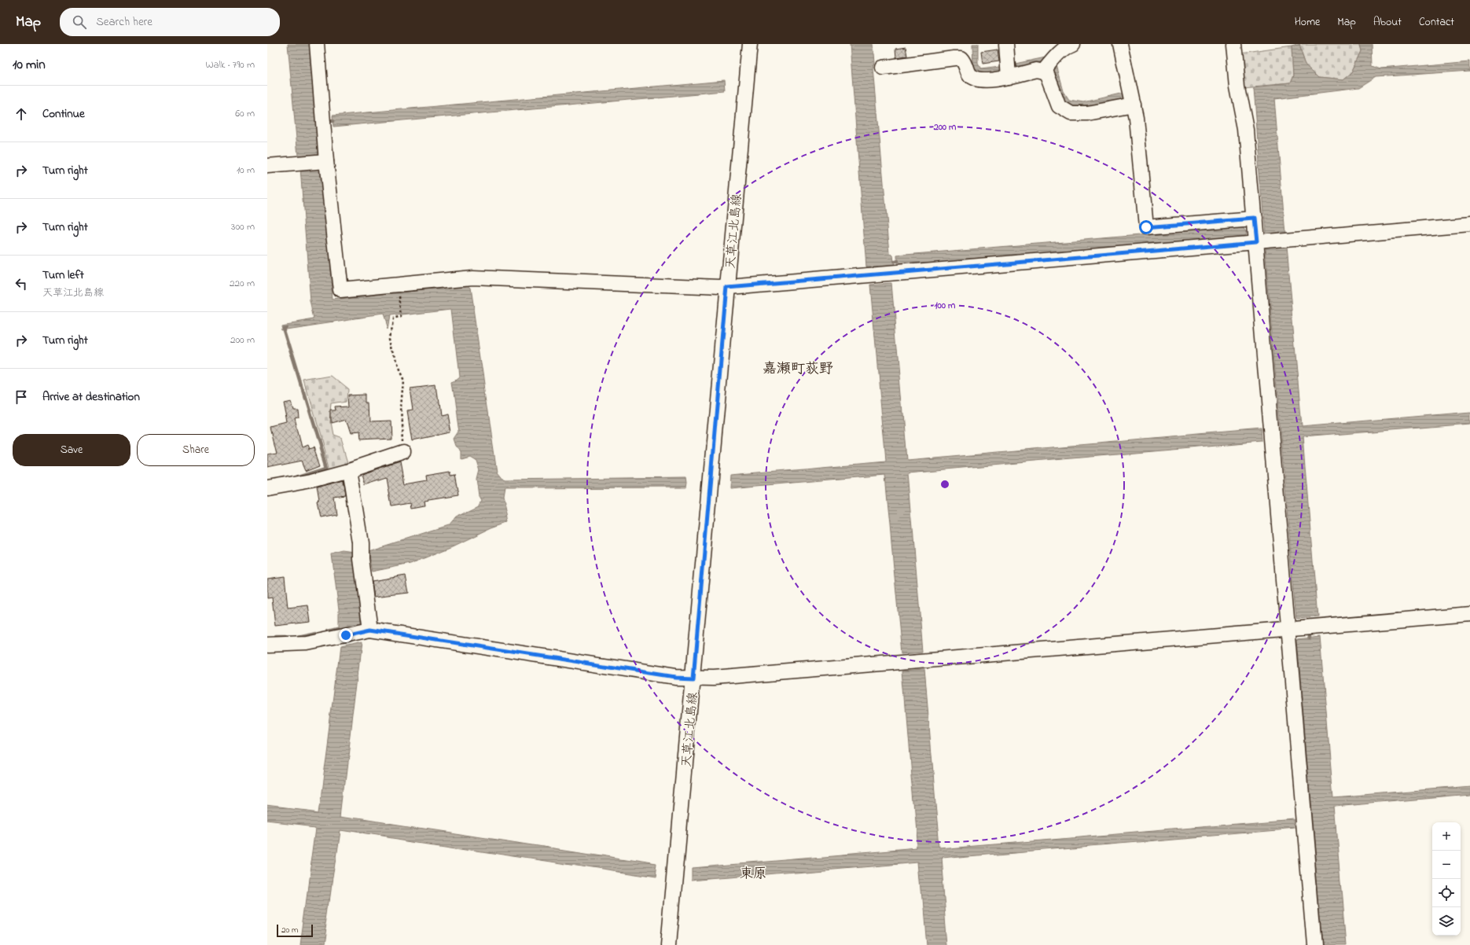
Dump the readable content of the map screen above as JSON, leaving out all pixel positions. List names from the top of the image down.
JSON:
{
  "streets": {
    "street": ["天草江北島線"]
  },
  "districts": ["嘉瀬町荻野", "東原"],
  "scale_bar": "20 m",
  "page": {
    "header": "Map",
    "search": "Search here",
    "nav": [
      "Home",
      "Map",
      "About",
      "Contact"
    ],
    "heading": ["10 min", "Walk · 790 m"],
    "list": [
      ["Continue", "60 m"],
      ["Turn right", "10 m"],
      ["Turn right", "300 m"],
      ["Turn left", "天草江北島線", "220 m"],
      ["Turn right", "200 m"],
      "Arrive at destination"
    ],
    "buttons": ["Save", "Share"],
    "map_buttons": ["+", "−"],
    "scale": "20 m"
  },
  "rings": ["200 m", "100 m"]
}
